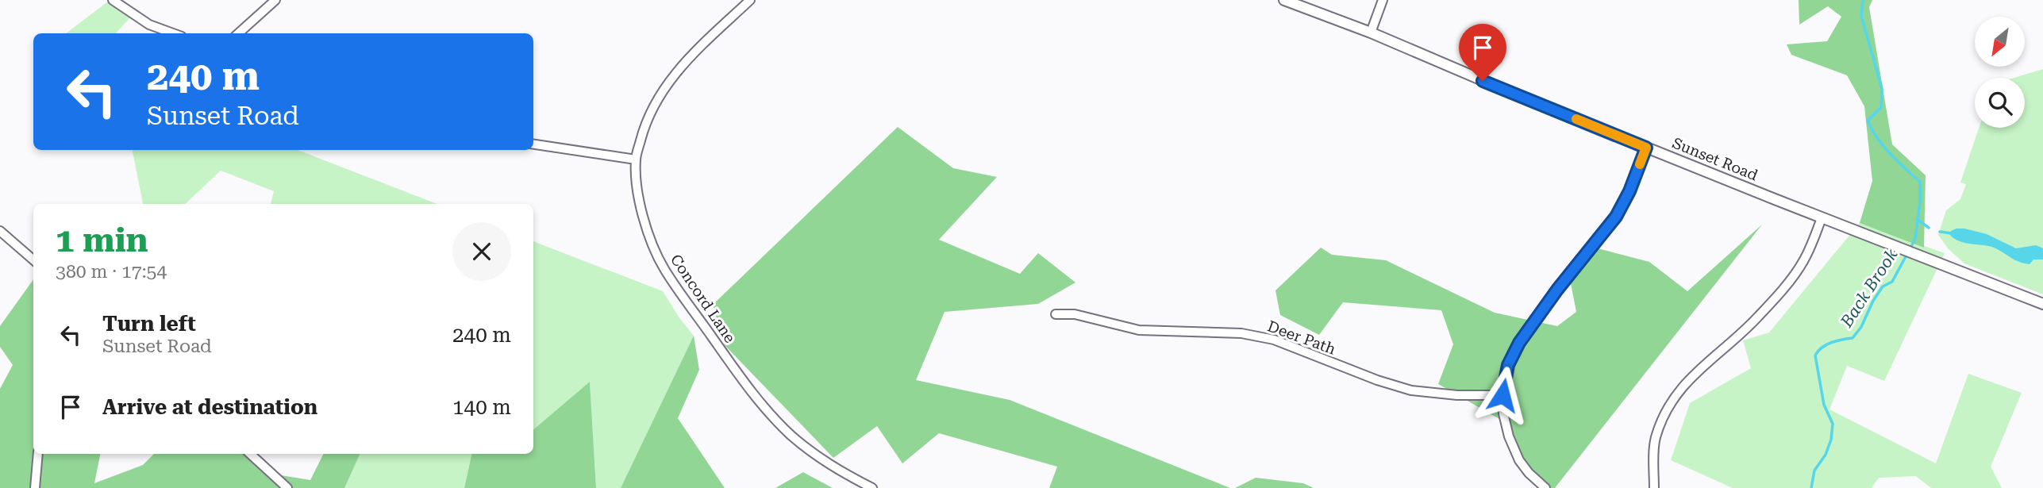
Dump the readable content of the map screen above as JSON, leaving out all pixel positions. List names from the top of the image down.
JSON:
{
  "streets": {
    "street": ["Sunset Road", "Concord Lane", "Deer Path"]
  },
  "water": ["Back Brook"],
  "north": "bottom left",
  "page": {
    "turn": ["240 m", "Sunset Road"],
    "heading": ["1 min", "380 m · 17:54"],
    "list": [
      {
        "name": "Turn left",
        "note": "Sunset Road",
        "value": "240 m"
      },
      {
        "name": "Arrive at destination",
        "value": "140 m"
      }
    ]
  }
}
